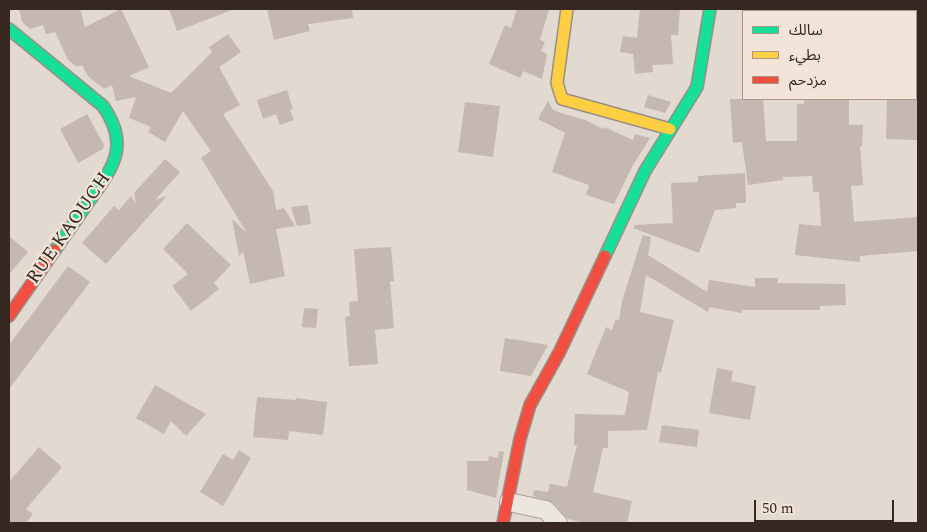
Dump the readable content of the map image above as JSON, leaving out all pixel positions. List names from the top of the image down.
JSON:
{
  "streets": {
    "street": ["RUE KAOUCH"]
  },
  "legend": ["سالك", "بطيء", "مزدحم"],
  "scale_bar": "50 m"
}
